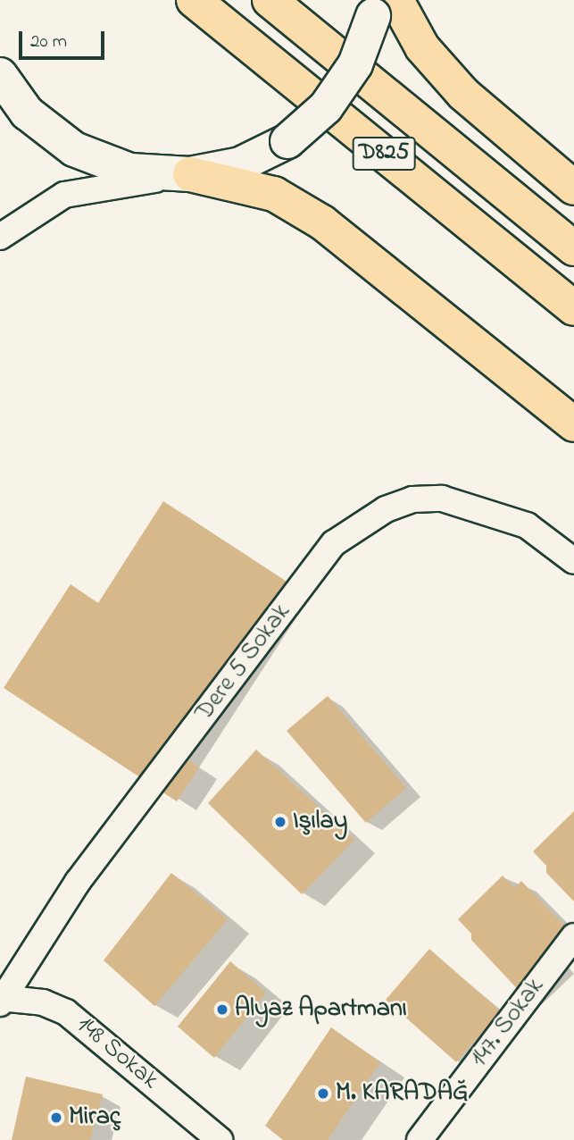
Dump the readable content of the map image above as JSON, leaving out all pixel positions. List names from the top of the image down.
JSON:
{
  "streets": {
    "highway": ["D825"],
    "street": ["Dere 5 Sokak", "147. Sokak", "148 Sokak"]
  },
  "crossings": [
    ["Dere 5 Sokak", "148 Sokak"]
  ],
  "places": [
    "Işılay",
    "Alyaz Apartmanı",
    "M. KARADAĞ",
    "Miraç"
  ],
  "scale_bar": "20 m"
}
